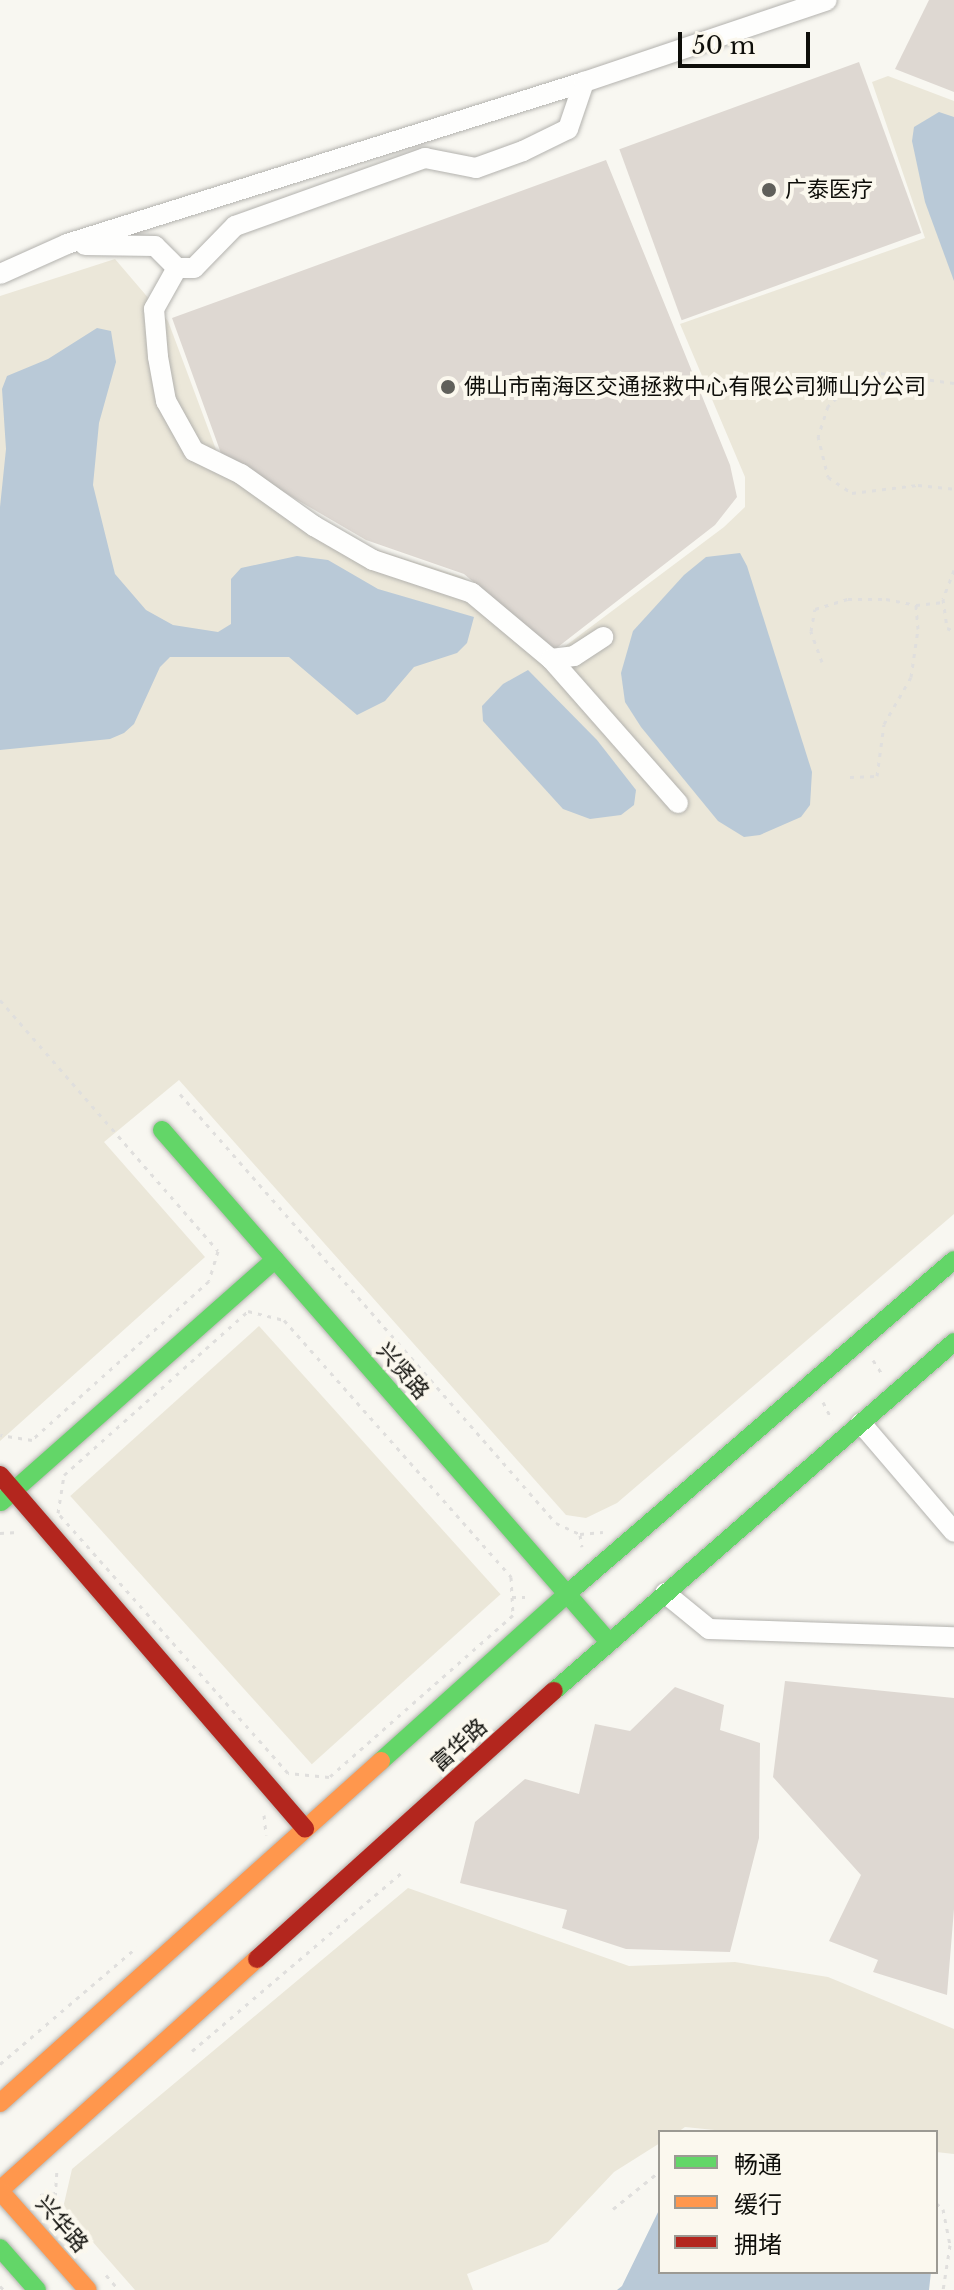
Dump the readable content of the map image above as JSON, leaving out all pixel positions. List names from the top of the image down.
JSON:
{
  "streets": {
    "street": ["兴贤路", "富华路", "兴华路"]
  },
  "crossings": [
    ["兴贤路", "富华路"],
    ["富华路", "兴华路"]
  ],
  "places": ["广泰医疗", "佛山市南海区交通拯救中心有限公司狮山分公司"],
  "legend": ["畅通", "缓行", "拥堵"],
  "scale_bar": "50 m"
}
